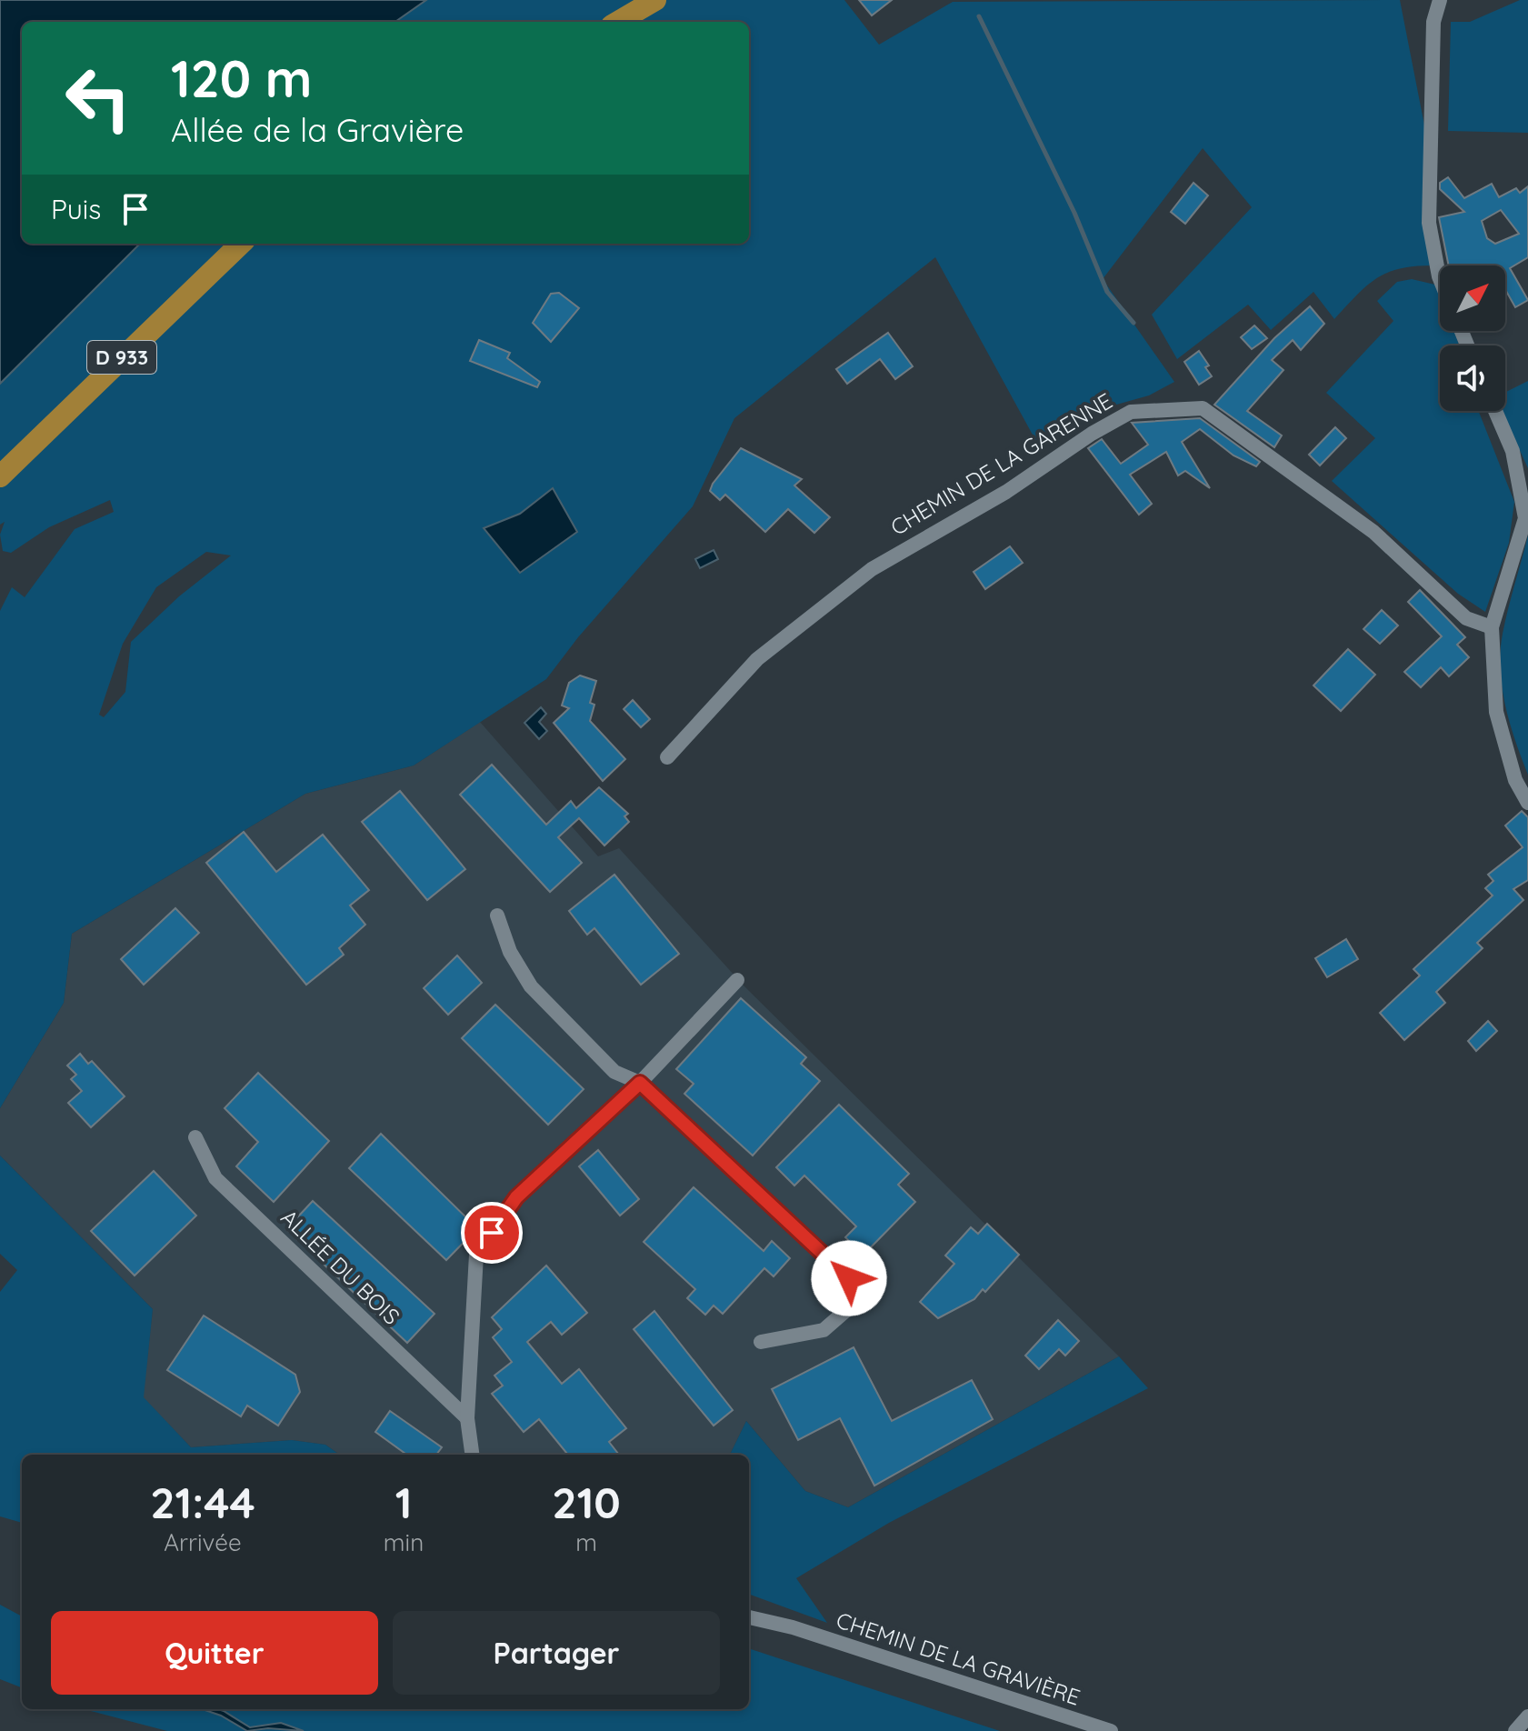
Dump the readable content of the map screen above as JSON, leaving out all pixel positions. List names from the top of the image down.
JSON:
{
  "streets": {
    "main road": ["D 933"],
    "street": ["CHEMIN DE LA GARENNE", "ALLÉE DU BOIS", "CHEMIN DE LA GRAVIÈRE"]
  },
  "north": "top right",
  "page": {
    "turn": ["120 m", "Allée de la Gravière"],
    "then": "Puis",
    "eta": [
      "21:44",
      "Arrivée",
      "1",
      "min",
      "210",
      "m"
    ],
    "buttons": ["Quitter", "Partager"]
  }
}
